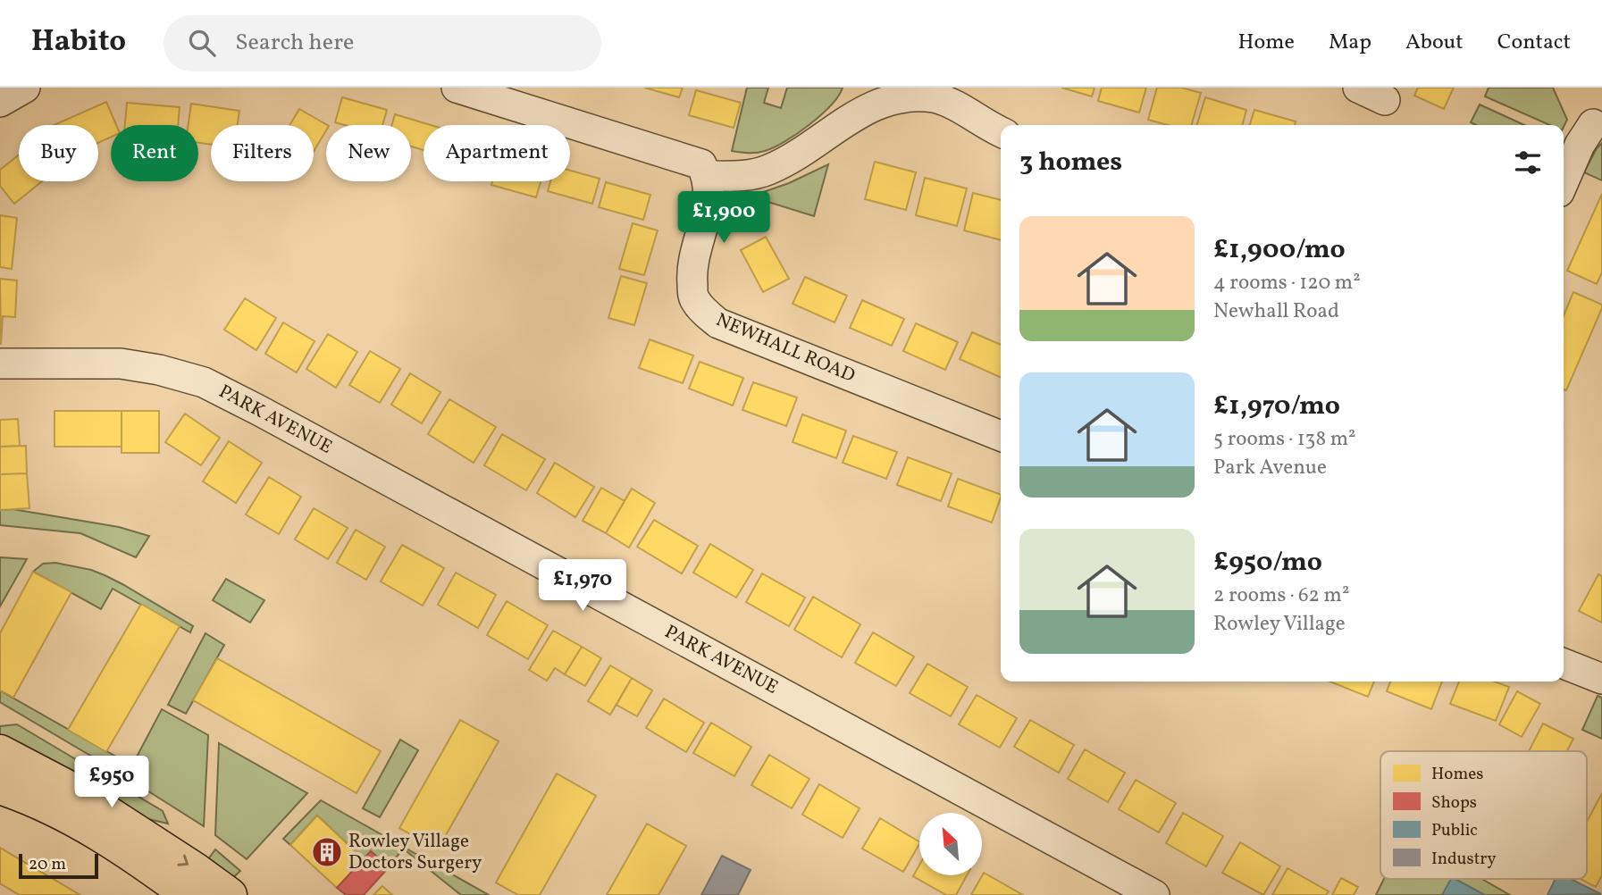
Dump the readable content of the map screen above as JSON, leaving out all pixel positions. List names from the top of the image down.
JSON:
{
  "streets": {
    "street": ["NEWHALL ROAD", "PARK AVENUE"]
  },
  "places": {
    "building": ["Rowley Village Doctors Surgery"]
  },
  "legend": [
    "Homes",
    "Shops",
    "Public",
    "Industry"
  ],
  "scale_bar": "20 m",
  "north": "top left",
  "page": {
    "header": "Habito",
    "search": "Search here",
    "nav": [
      "Home",
      "Map",
      "About",
      "Contact"
    ],
    "chip": [
      "Buy",
      "Rent",
      "Filters",
      "New",
      "Apartment"
    ],
    "heading": "3 homes",
    "price": ["£1,900", "£1,970", "£950"],
    "list": [
      {
        "name": "£1,900/mo",
        "note": "4 rooms · 120 m² · Newhall Road"
      },
      {
        "name": "£1,970/mo",
        "note": "5 rooms · 138 m² · Park Avenue"
      },
      {
        "name": "£950/mo",
        "note": "2 rooms · 62 m² · Rowley Village"
      }
    ],
    "scale": "20 m"
  }
}
